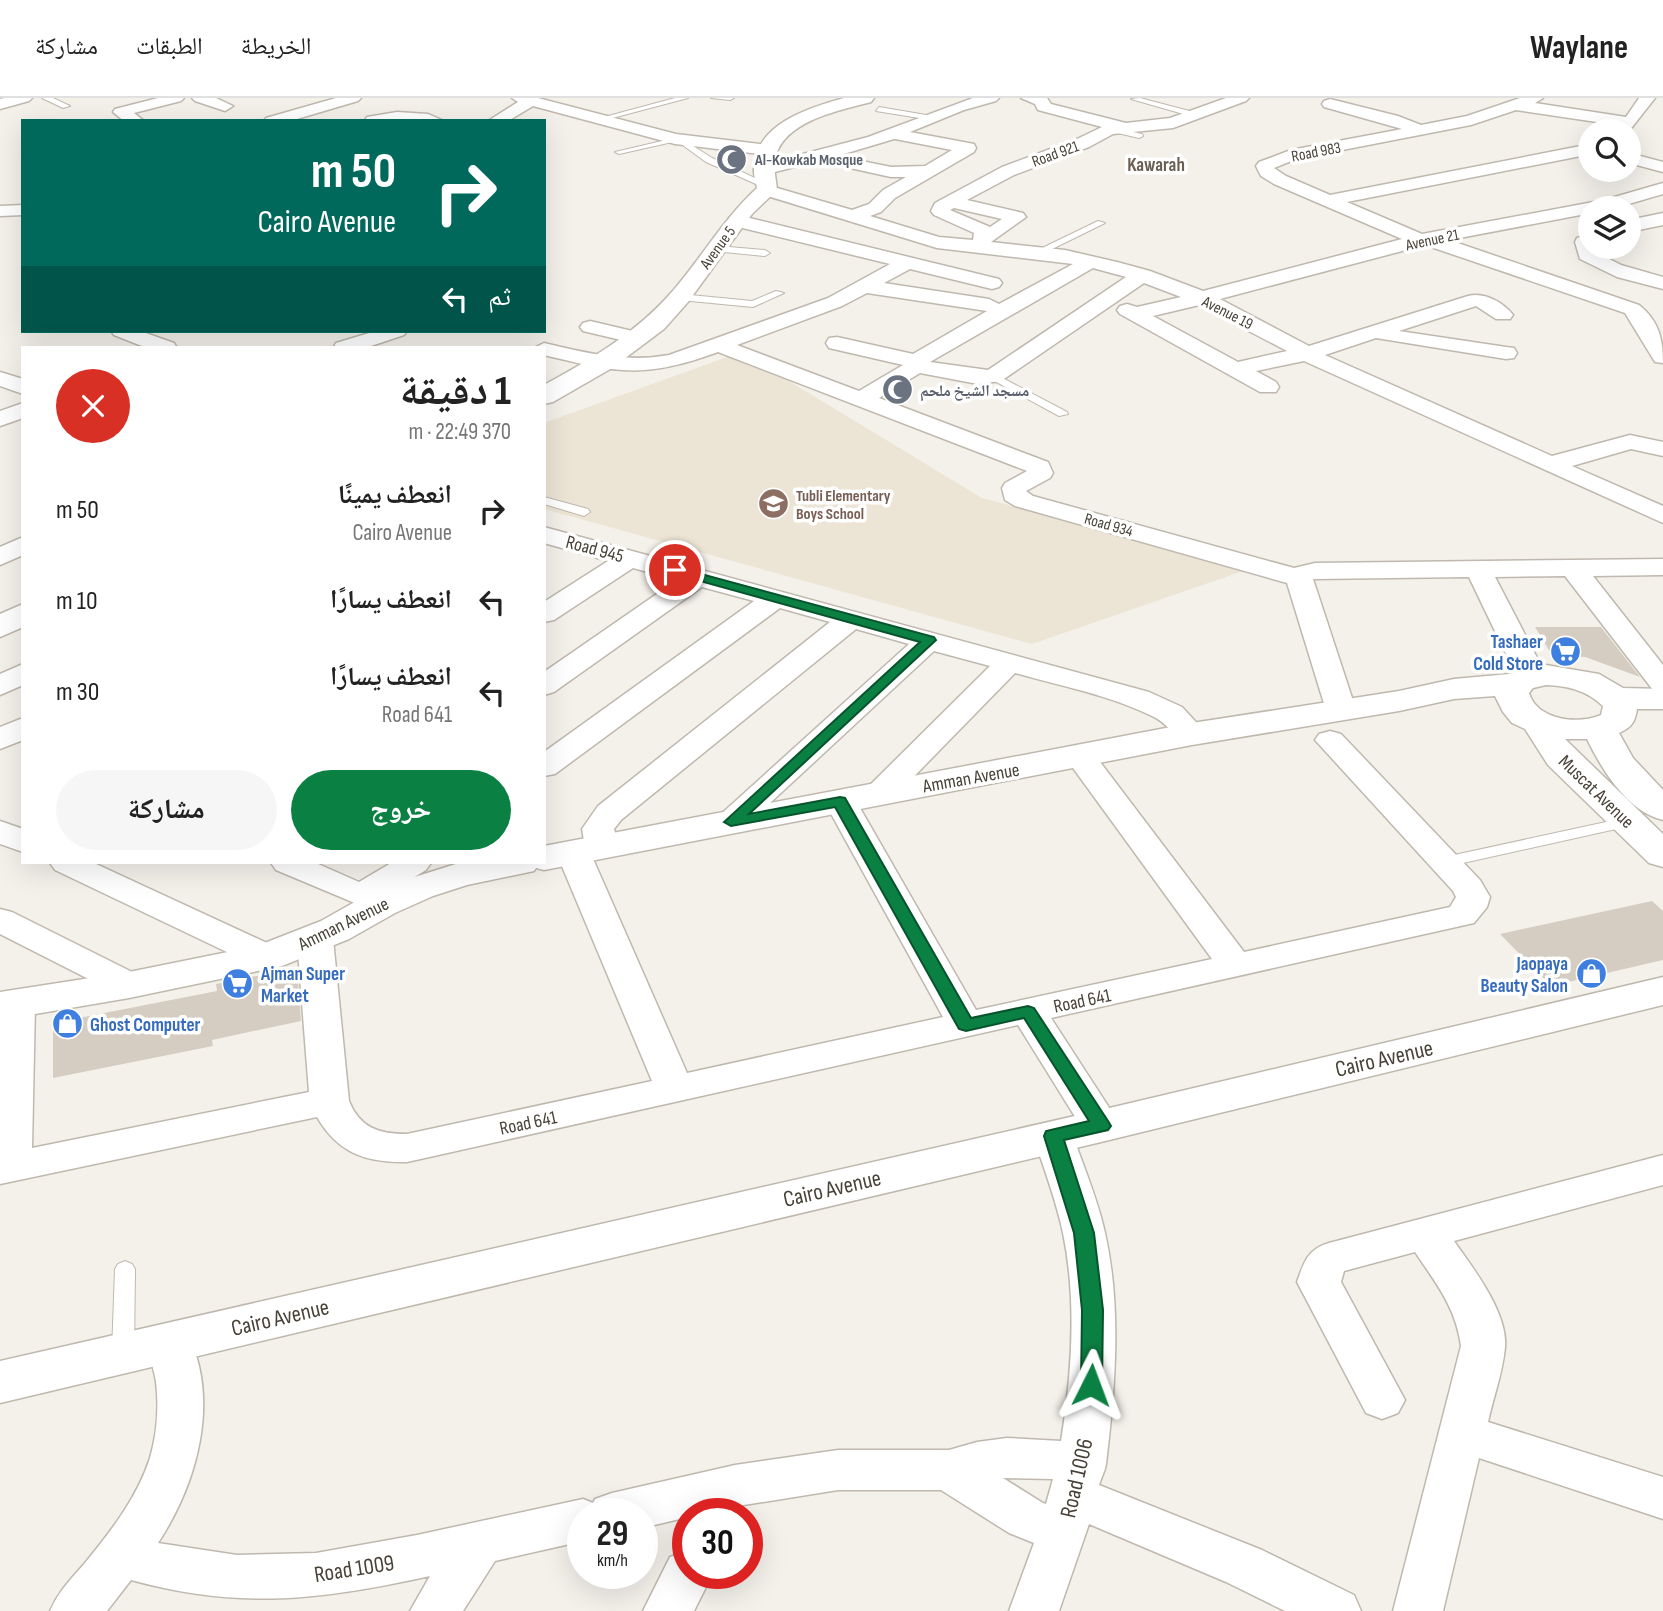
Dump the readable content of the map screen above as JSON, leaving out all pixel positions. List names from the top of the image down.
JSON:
{
  "streets": {
    "street": [
      "Road 983",
      "Road 921",
      "Avenue 21",
      "Avenue 5",
      "Avenue 19",
      "Road 934",
      "Road 945",
      "Amman Avenue",
      "Muscat Avenue",
      "Road 641",
      "Cairo Avenue",
      "Road 1006",
      "Road 1009"
    ]
  },
  "crossings": [
    ["Road 983", "Avenue 21"],
    ["Avenue 21", "Avenue 19"],
    ["Avenue 5", "Avenue 19"],
    ["Road 945", "Amman Avenue"],
    ["Amman Avenue", "Muscat Avenue"],
    ["Amman Avenue", "Road 641"],
    ["Cairo Avenue", "Road 1006"]
  ],
  "districts": ["Kawarah"],
  "places": {
    "mosque": ["Al-Kowkab Mosque", "مسجد الشيخ ملحم"],
    "school or university": ["Tubli Elementary Boys School"],
    "supermarket": ["Tashaer Cold Store", "Ajman Super Market"],
    "shop": ["Jaopaya Beauty Salon", "Ghost Computer"]
  },
  "page": {
    "header": "Waylane",
    "nav": ["الخريطة", "الطبقات", "مشاركة"],
    "turn": ["50 m", "Cairo Avenue"],
    "then": "ثم",
    "heading": ["1 دقيقة", "370 m · 22:49"],
    "list": [
      {
        "name": "انعطف يمينًا",
        "note": "Cairo Avenue",
        "value": "50 m"
      },
      {
        "name": "انعطف يسارًا",
        "value": "10 m"
      },
      {
        "name": "انعطف يسارًا",
        "note": "Road 641",
        "value": "30 m"
      }
    ],
    "buttons": ["خروج", "مشاركة"],
    "speed": "29 km/h",
    "limit": "30"
  }
}
